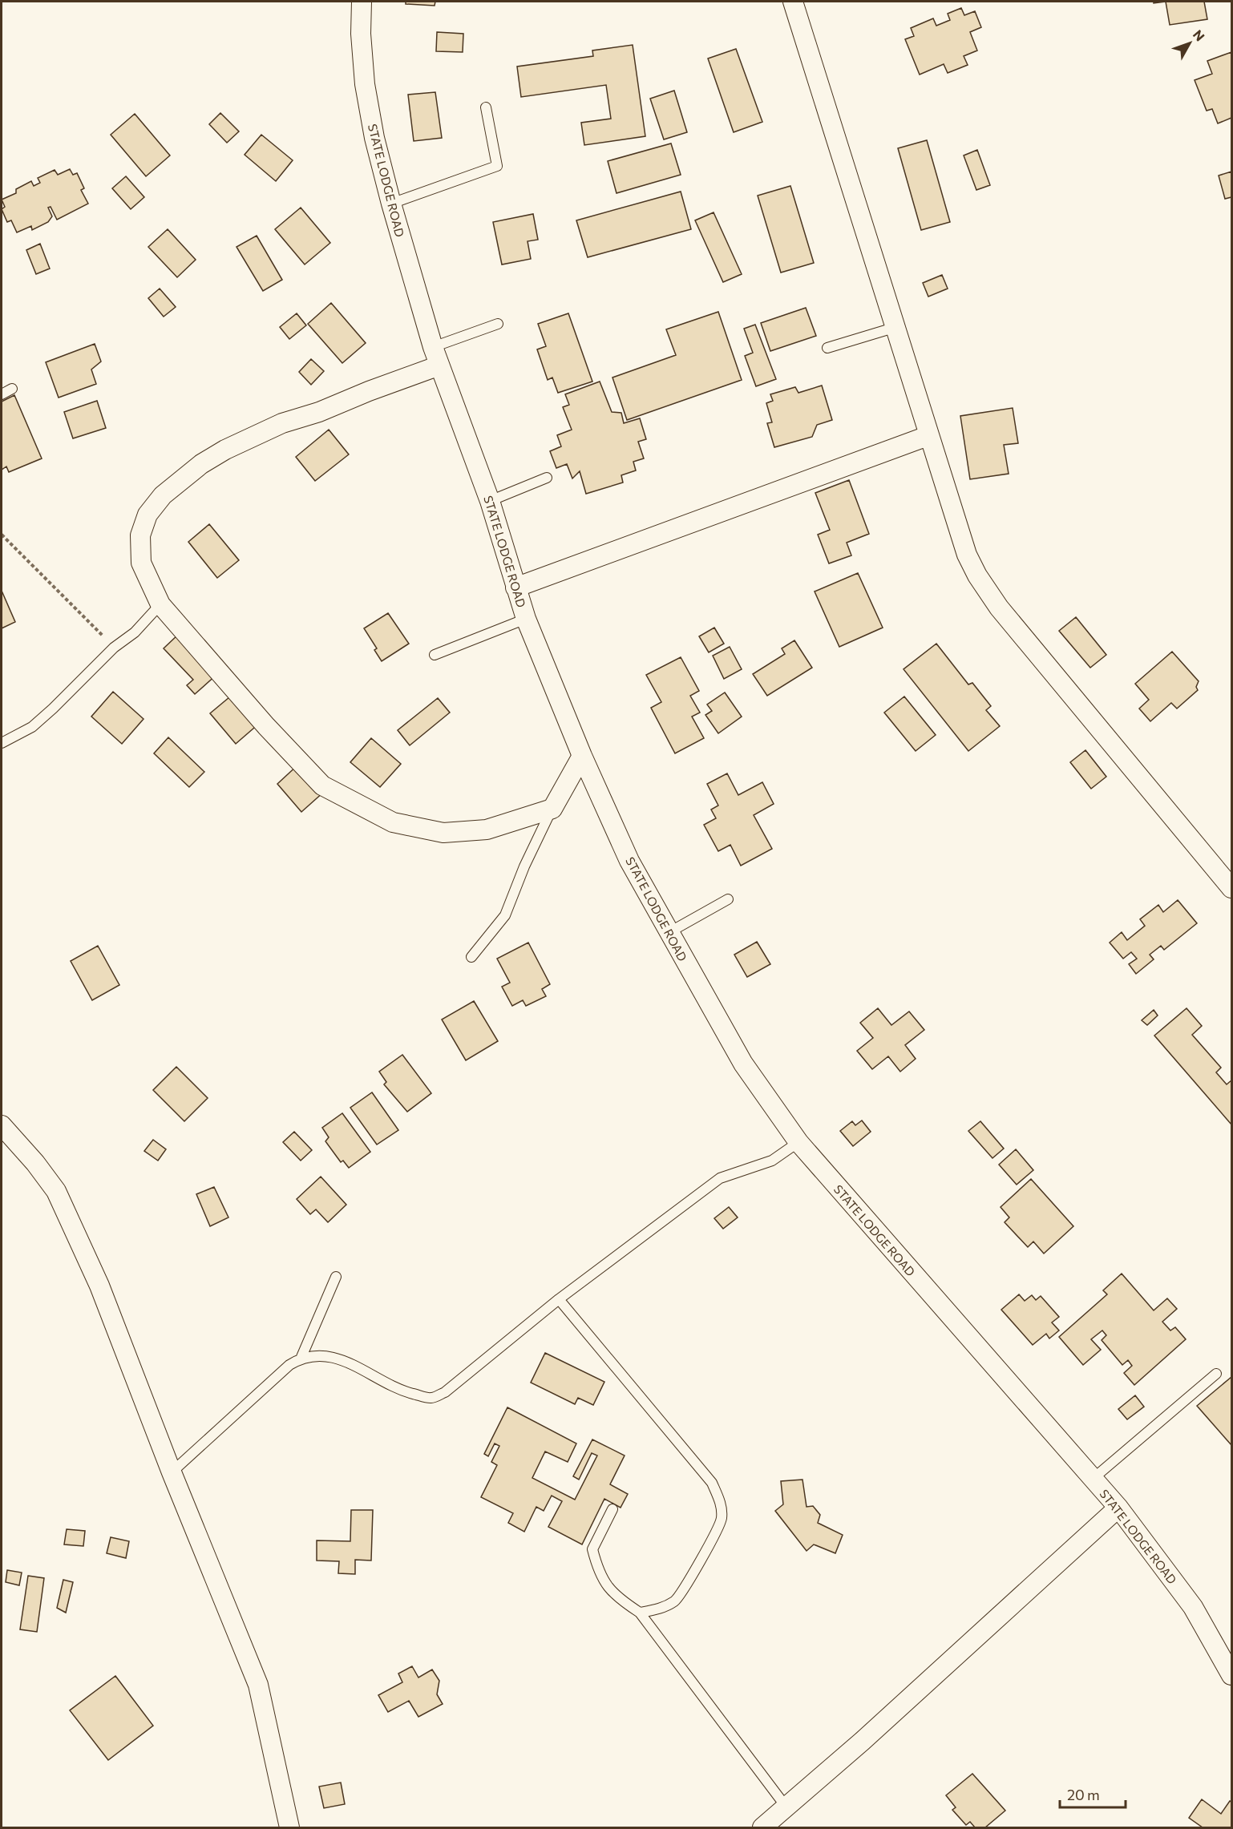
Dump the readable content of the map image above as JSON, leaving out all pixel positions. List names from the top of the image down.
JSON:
{
  "streets": {
    "street": ["STATE LODGE ROAD"]
  },
  "scale_bar": "20 m",
  "north": "top right"
}
